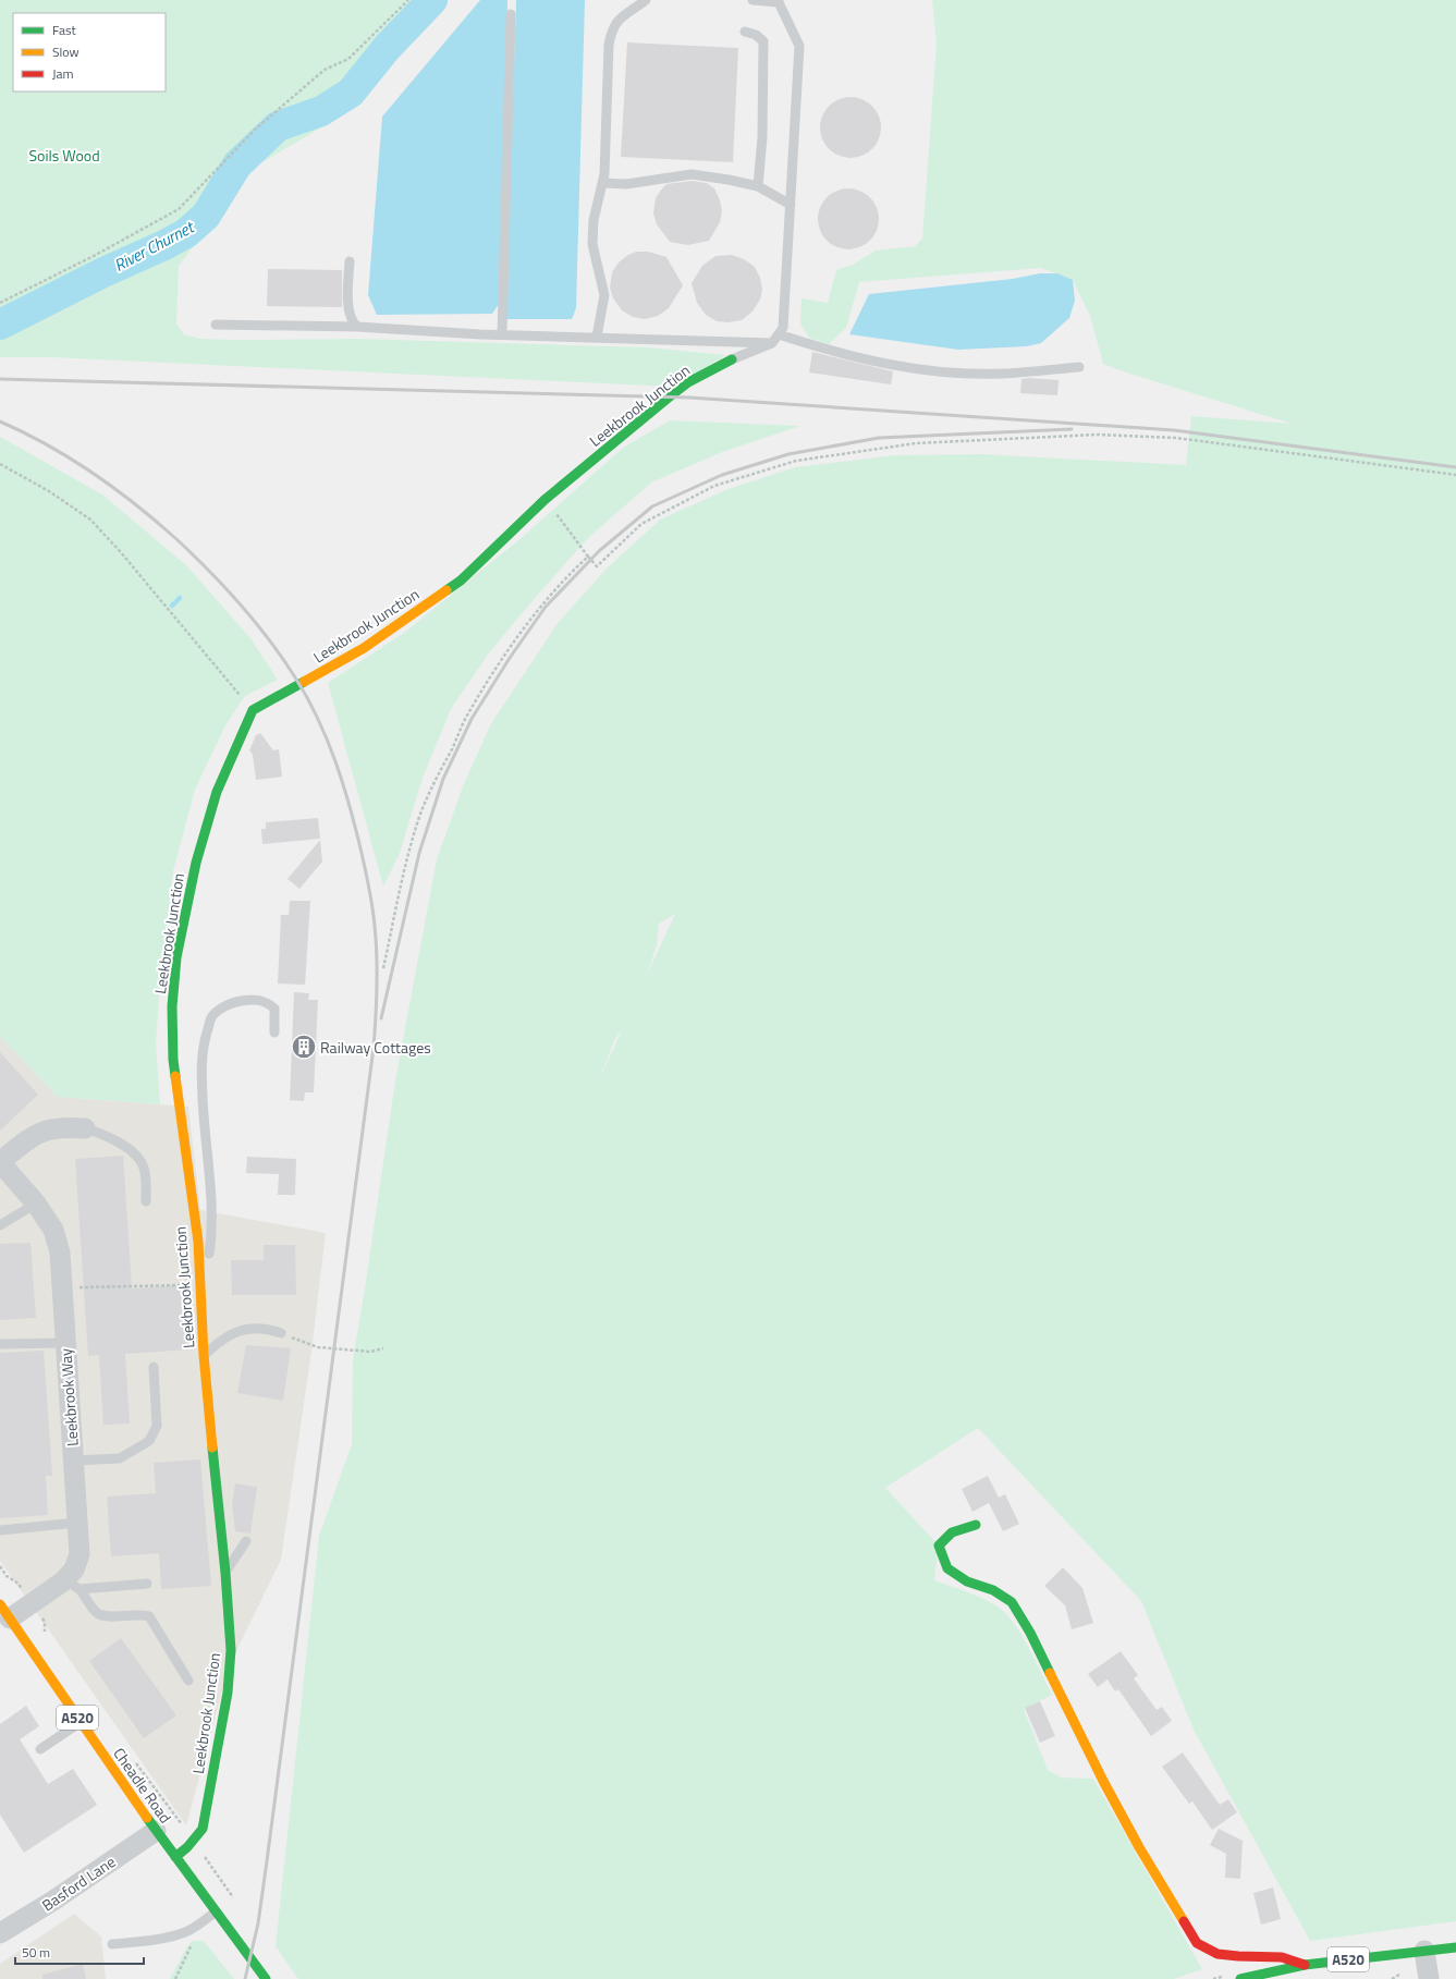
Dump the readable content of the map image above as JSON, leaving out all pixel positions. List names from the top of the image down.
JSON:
{
  "streets": {
    "main road": ["Leekbrook Junction", "A520", "Cheadle Road"],
    "street": ["Leekbrook Way", "Basford Lane"]
  },
  "crossings": [
    ["Leekbrook Junction", "Cheadle Road"],
    ["Leekbrook Way", "Cheadle Road"],
    ["Cheadle Road", "Basford Lane"]
  ],
  "water": ["River Churnet"],
  "parks": ["Soils Wood"],
  "places": {
    "building": ["Railway Cottages"]
  },
  "legend": ["Fast", "Slow", "Jam"],
  "scale_bar": "50 m"
}
